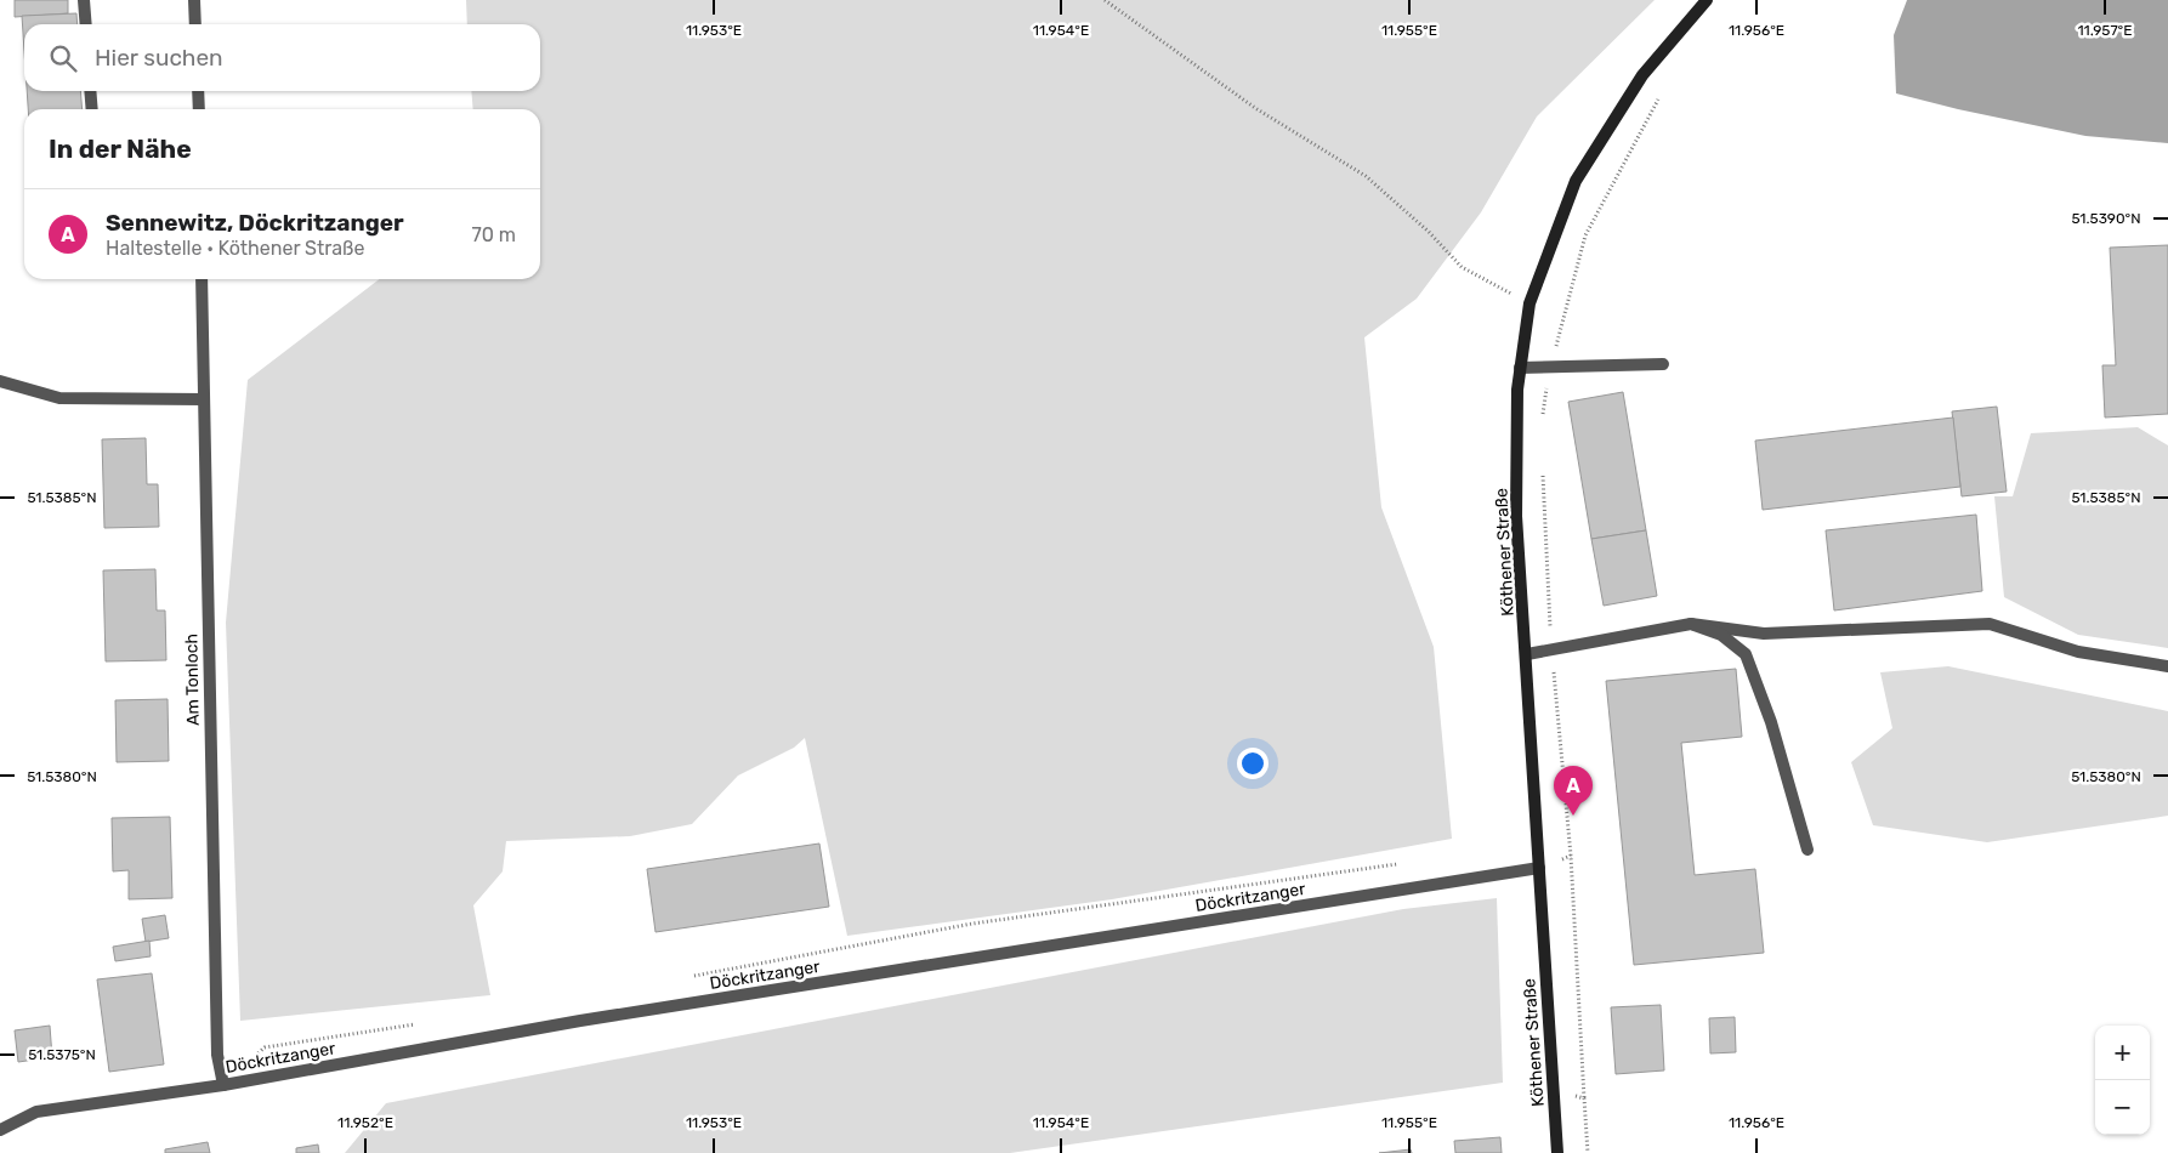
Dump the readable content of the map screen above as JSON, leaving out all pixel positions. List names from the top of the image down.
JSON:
{
  "streets": {
    "main road": ["Köthener Straße"],
    "street": ["Am Tonloch", "Döckritzanger"]
  },
  "crossings": [
    ["Köthener Straße", "Döckritzanger"],
    ["Am Tonloch", "Döckritzanger"]
  ],
  "page": {
    "search": "Hier suchen",
    "heading": "In der Nähe",
    "list": [
      {
        "mark": "A",
        "name": "Sennewitz, Döckritzanger",
        "note": "Haltestelle · Köthener Straße",
        "value": "70 m"
      }
    ],
    "pins": "A",
    "map_buttons": ["+", "−"]
  },
  "coordinates": [
    "11.953°E",
    "11.954°E",
    "11.955°E",
    "11.956°E",
    "11.957°E",
    "51.5390°N",
    "51.5385°N",
    "51.5380°N",
    "51.5375°N",
    "11.952°E"
  ]
}
